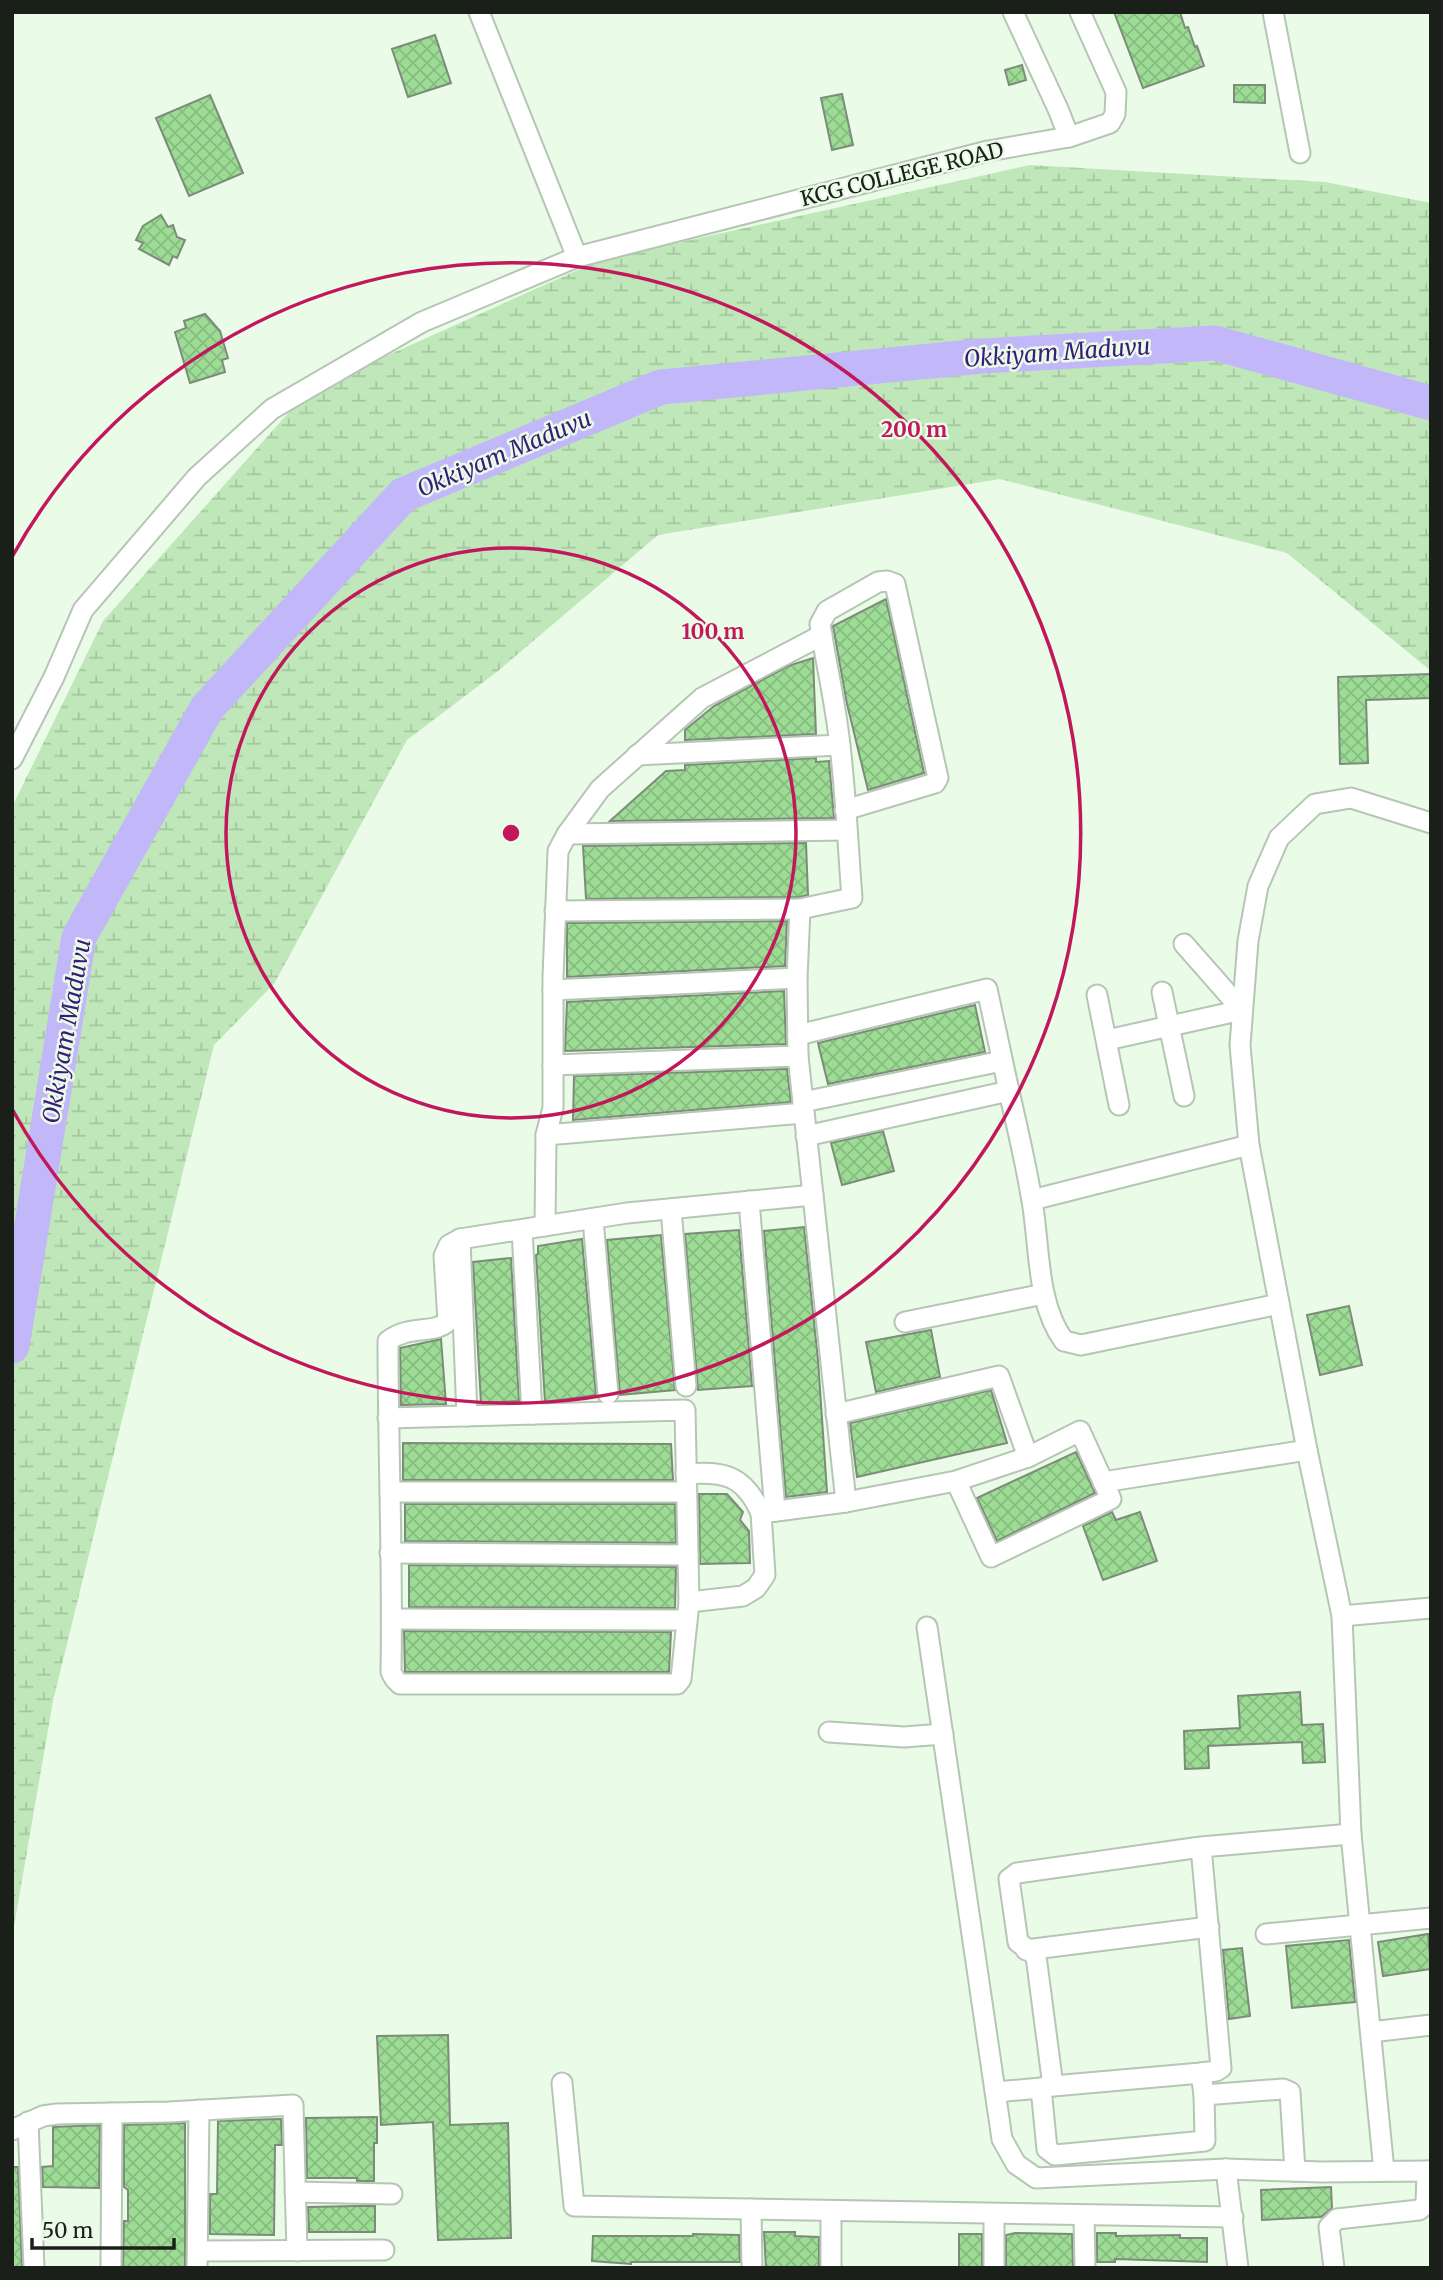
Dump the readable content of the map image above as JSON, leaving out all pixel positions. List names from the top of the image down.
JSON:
{
  "streets": {
    "street": ["KCG COLLEGE ROAD"]
  },
  "water": ["Okkiyam Maduvu"],
  "scale_bar": "50 m",
  "rings": ["200 m", "100 m"]
}
